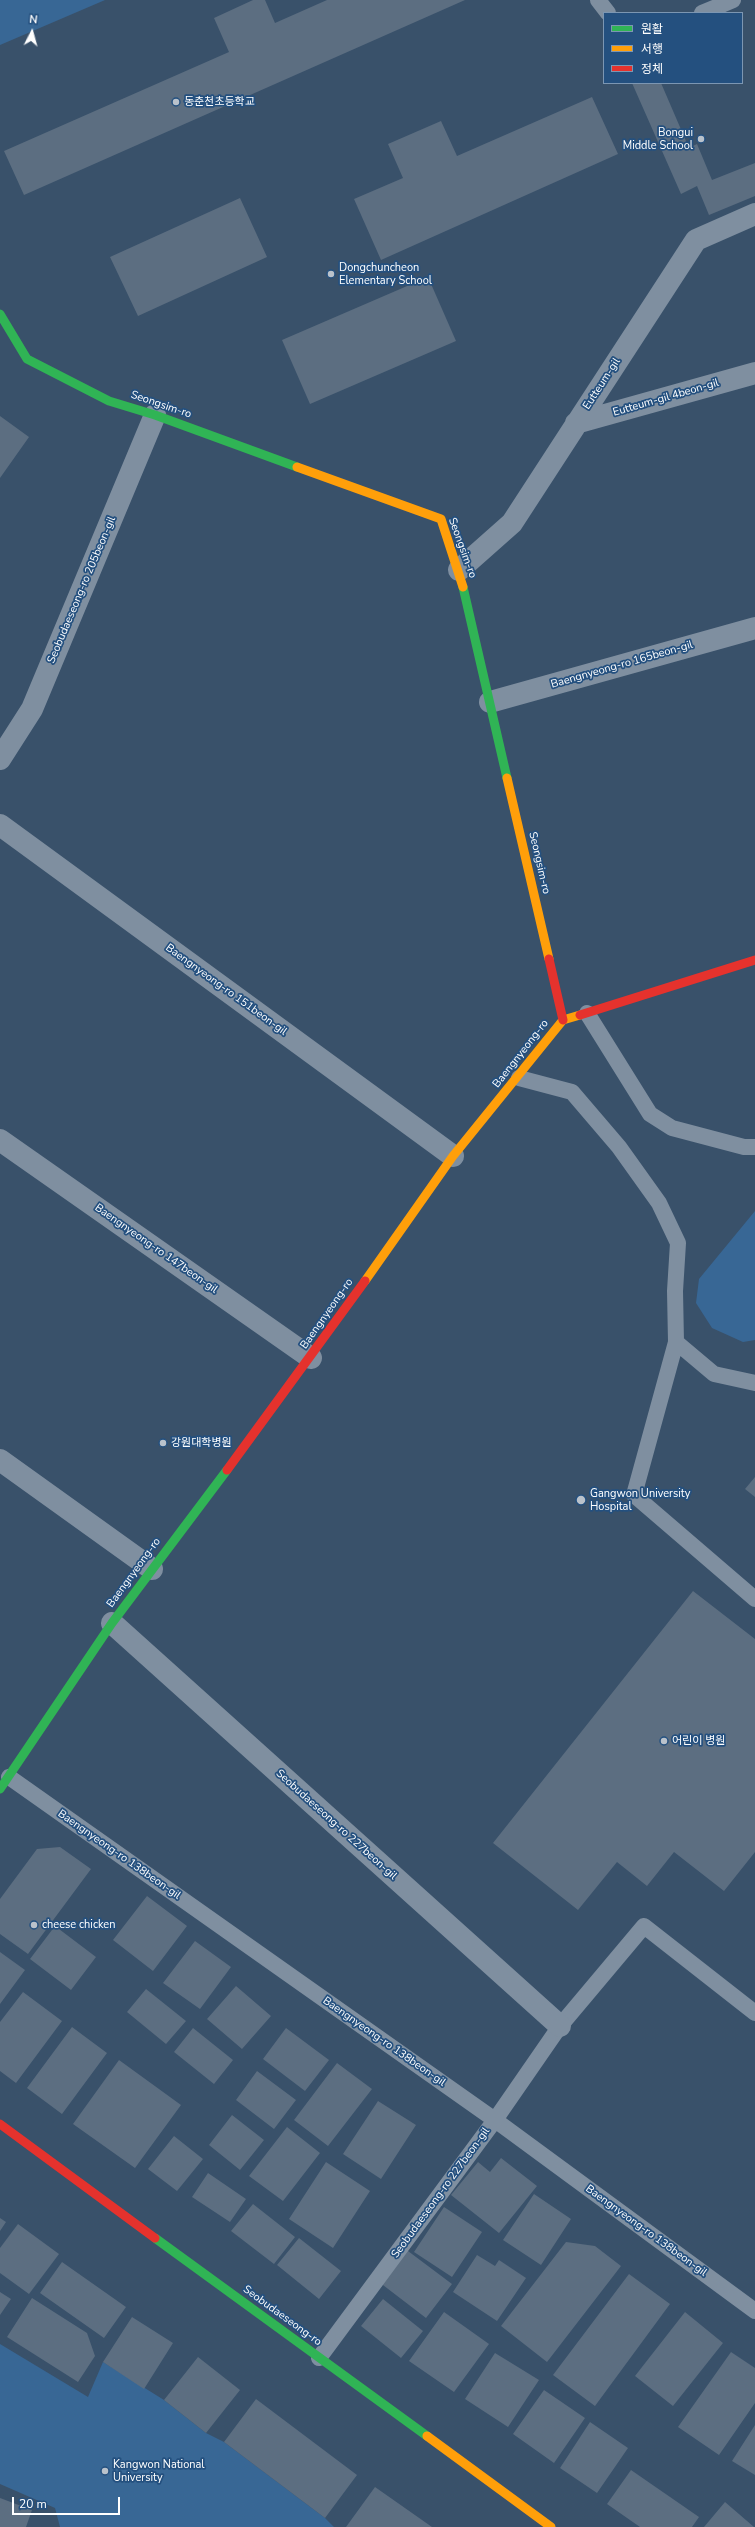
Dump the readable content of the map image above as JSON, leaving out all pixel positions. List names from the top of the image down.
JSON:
{
  "streets": {
    "street": [
      "Eutteum-gil",
      "Eutteum-gil 4beon-gil",
      "Seongsim-ro",
      "Seobudaeseong-ro 205beon-gil",
      "Baengnyeong-ro 165beon-gil",
      "Baengnyeong-ro 151beon-gil",
      "Baengnyeong-ro",
      "Baengnyeong-ro 147beon-gil",
      "Seobudaeseong-ro 227beon-gil",
      "Seobudaeseong-ro"
    ],
    "lane": ["Baengnyeong-ro 138beon-gil"]
  },
  "crossings": [
    ["Eutteum-gil", "Eutteum-gil 4beon-gil"],
    ["Eutteum-gil", "Seongsim-ro"],
    ["Seongsim-ro", "Seobudaeseong-ro 205beon-gil"],
    ["Seongsim-ro", "Baengnyeong-ro 165beon-gil"],
    ["Seongsim-ro", "Baengnyeong-ro"],
    ["Baengnyeong-ro 151beon-gil", "Baengnyeong-ro"],
    ["Baengnyeong-ro", "Baengnyeong-ro 147beon-gil"],
    ["Baengnyeong-ro", "Seobudaeseong-ro 227beon-gil"],
    ["Baengnyeong-ro", "Baengnyeong-ro 138beon-gil"],
    ["Seobudaeseong-ro 227beon-gil", "Baengnyeong-ro 138beon-gil"],
    ["Seobudaeseong-ro 227beon-gil", "Seobudaeseong-ro"]
  ],
  "places": [
    "동춘천초등학교",
    "Bongui Middle School",
    "Dongchuncheon Elementary School",
    "강원대학병원",
    "Gangwon University Hospital",
    "어린이 병원",
    "cheese chicken",
    "Kangwon National University"
  ],
  "legend": ["원활", "서행", "정체"],
  "scale_bar": "20 m",
  "north": "top"
}
